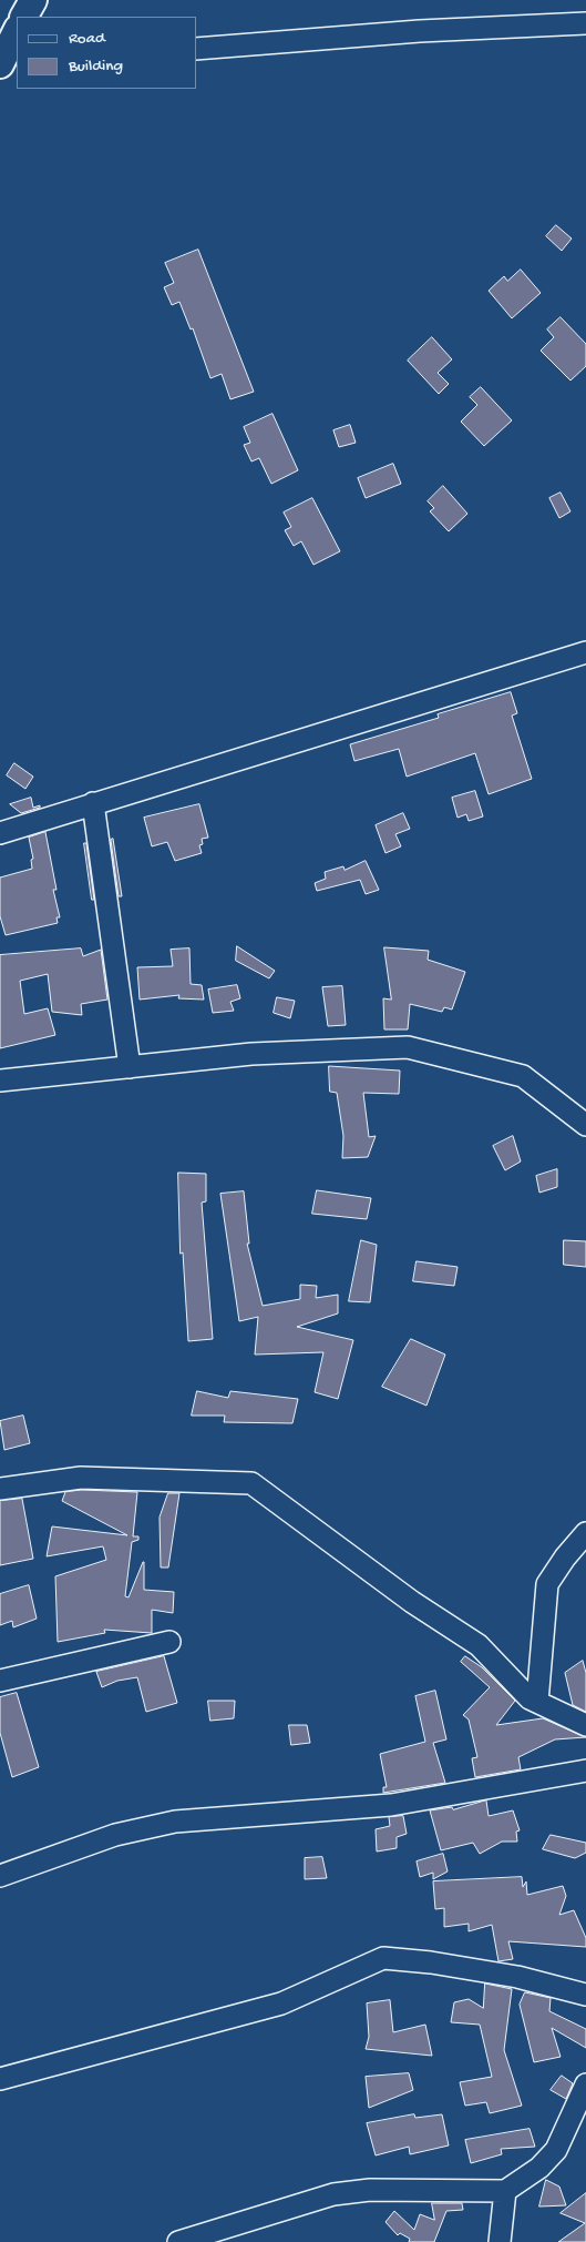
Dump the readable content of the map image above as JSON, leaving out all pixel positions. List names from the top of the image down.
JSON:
{
  "legend": ["Road", "Building"]
}
